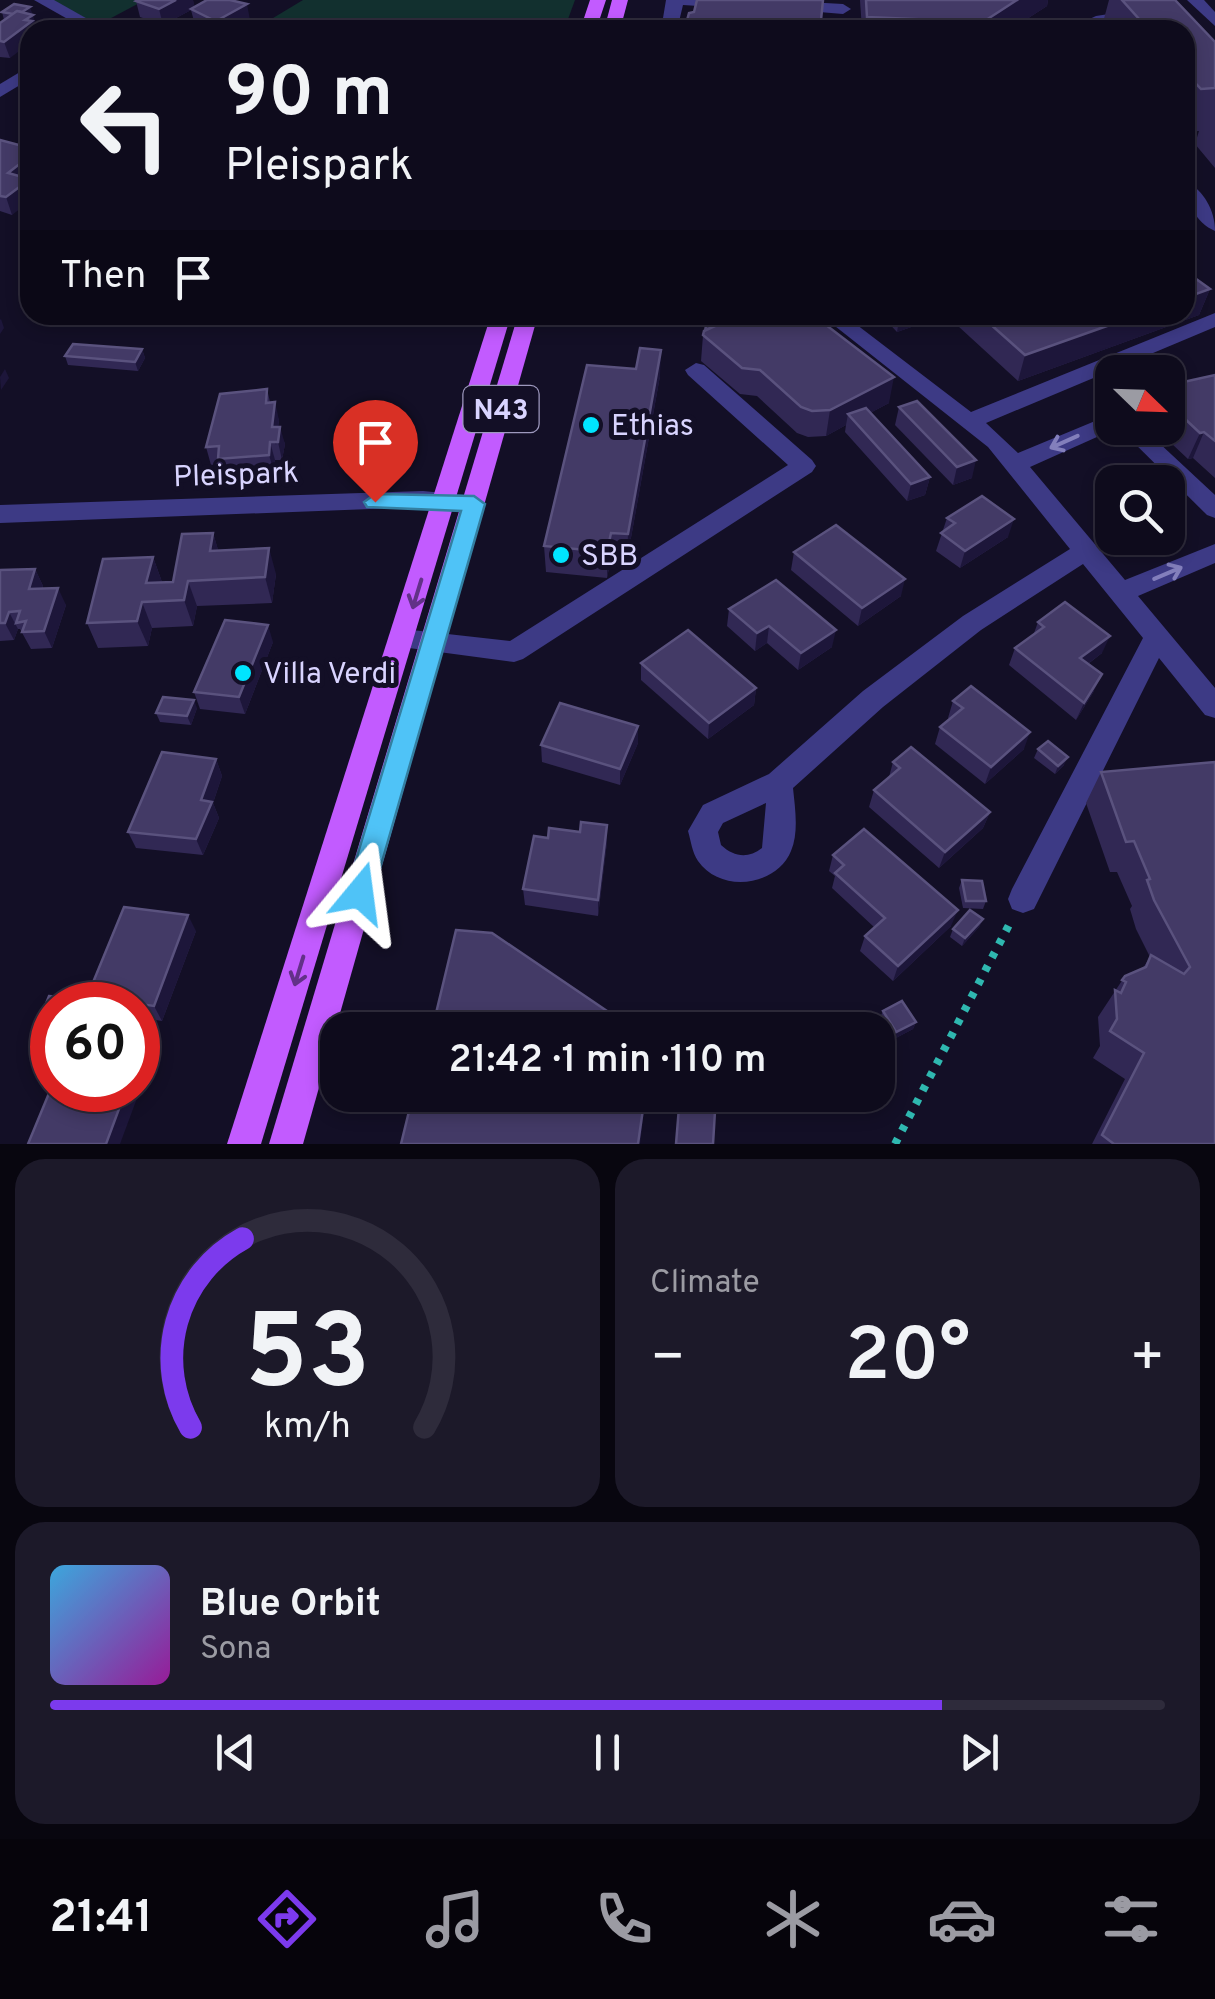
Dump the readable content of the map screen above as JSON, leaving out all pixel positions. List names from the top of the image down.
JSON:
{
  "streets": {
    "main road": ["N43"],
    "street": ["Pleispark"]
  },
  "crossings": [
    ["N43", "Pleispark"]
  ],
  "places": ["Ethias", "SBB", "Villa Verdi"],
  "north": "bottom right",
  "page": {
    "turn": ["90 m", "Pleispark"],
    "then": "Then",
    "limit": "60",
    "trip": "21:42 · 1 min · 110 m",
    "tile": "Climate",
    "heat": ["−", "20°", "+"],
    "song": ["Blue Orbit", "Sona"],
    "tabs": "21:41",
    "gauge": ["53", "km/h"]
  }
}
